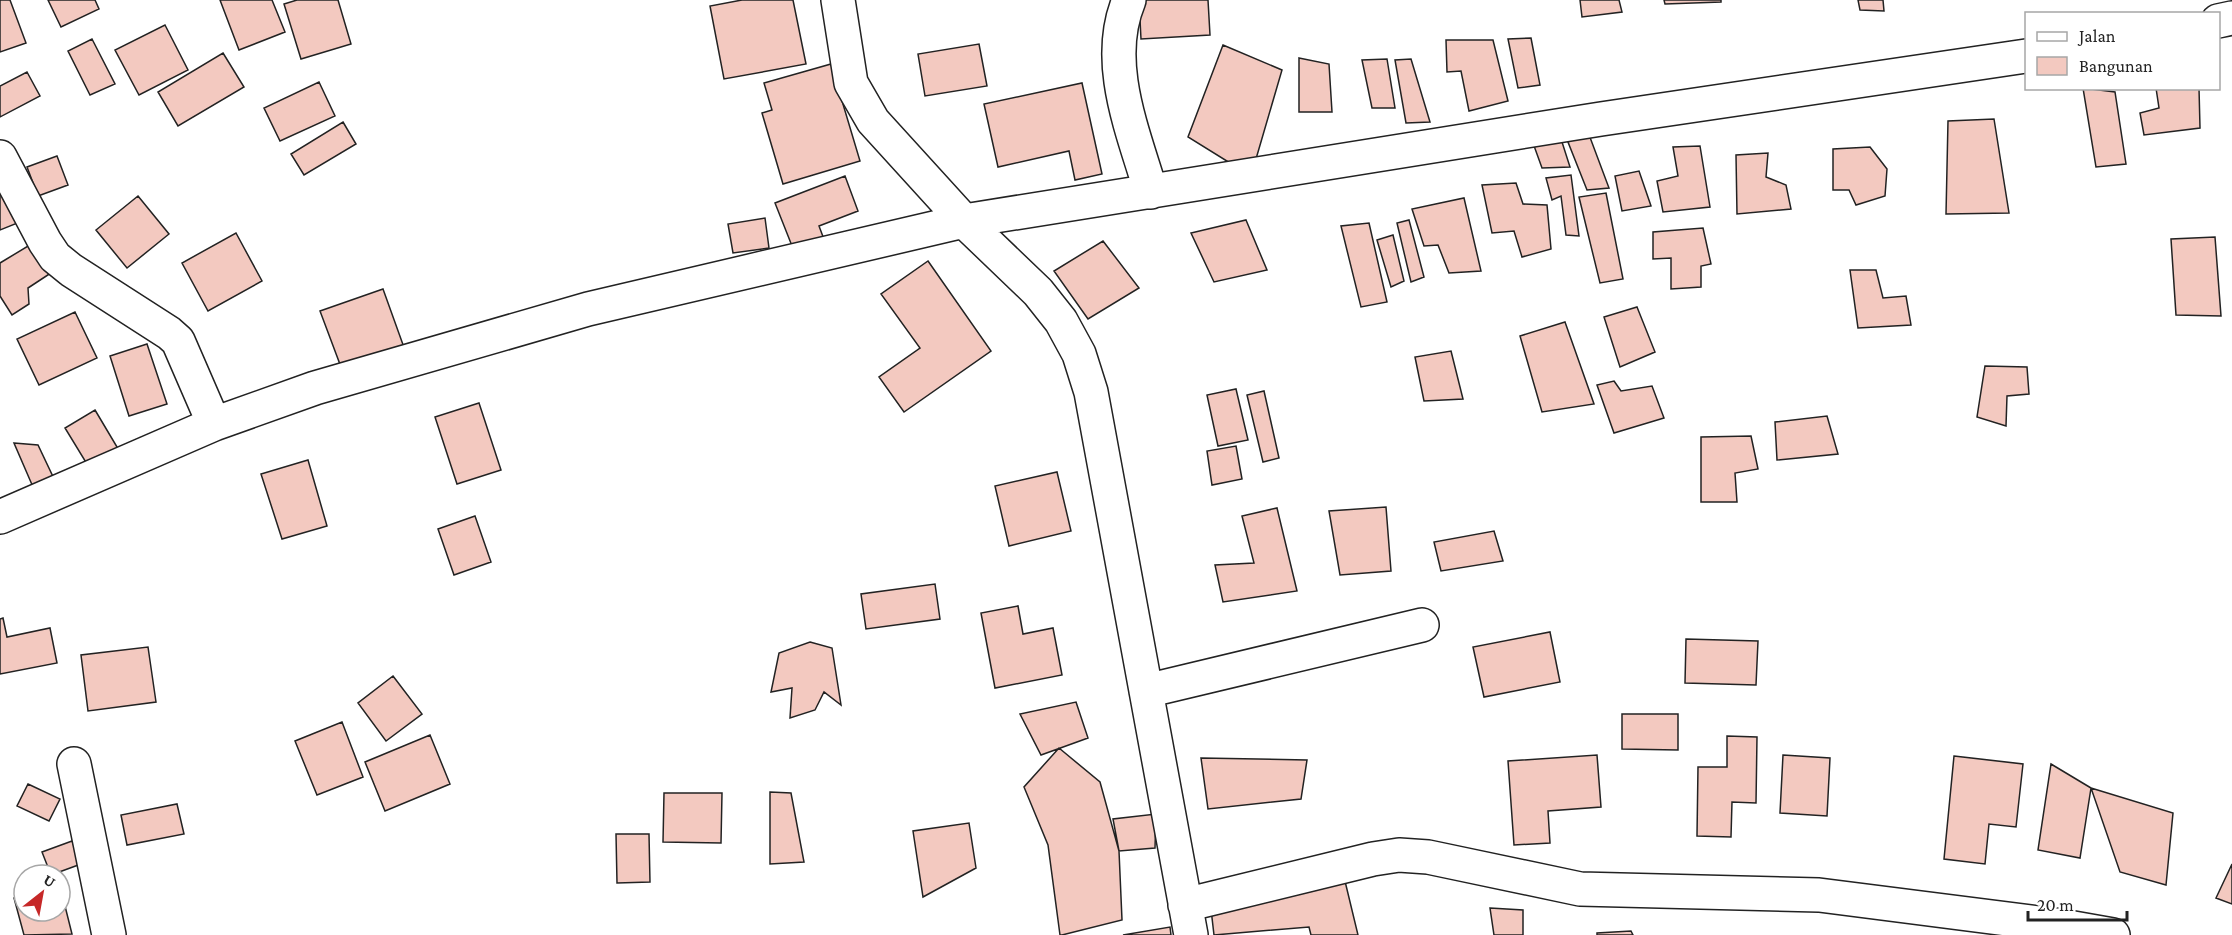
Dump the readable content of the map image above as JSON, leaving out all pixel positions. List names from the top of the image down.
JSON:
{
  "legend": ["Jalan", "Bangunan"],
  "scale_bar": "20 m",
  "north": "top right"
}
